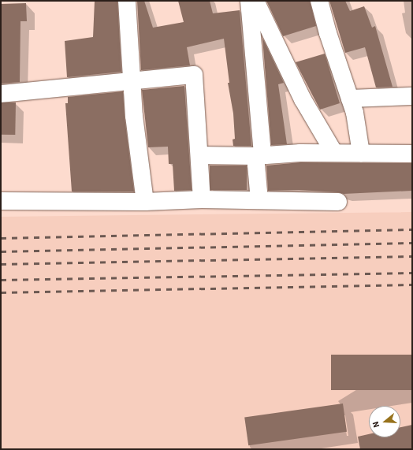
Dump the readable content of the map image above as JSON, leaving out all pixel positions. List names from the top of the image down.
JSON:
{
  "north": "left"
}
